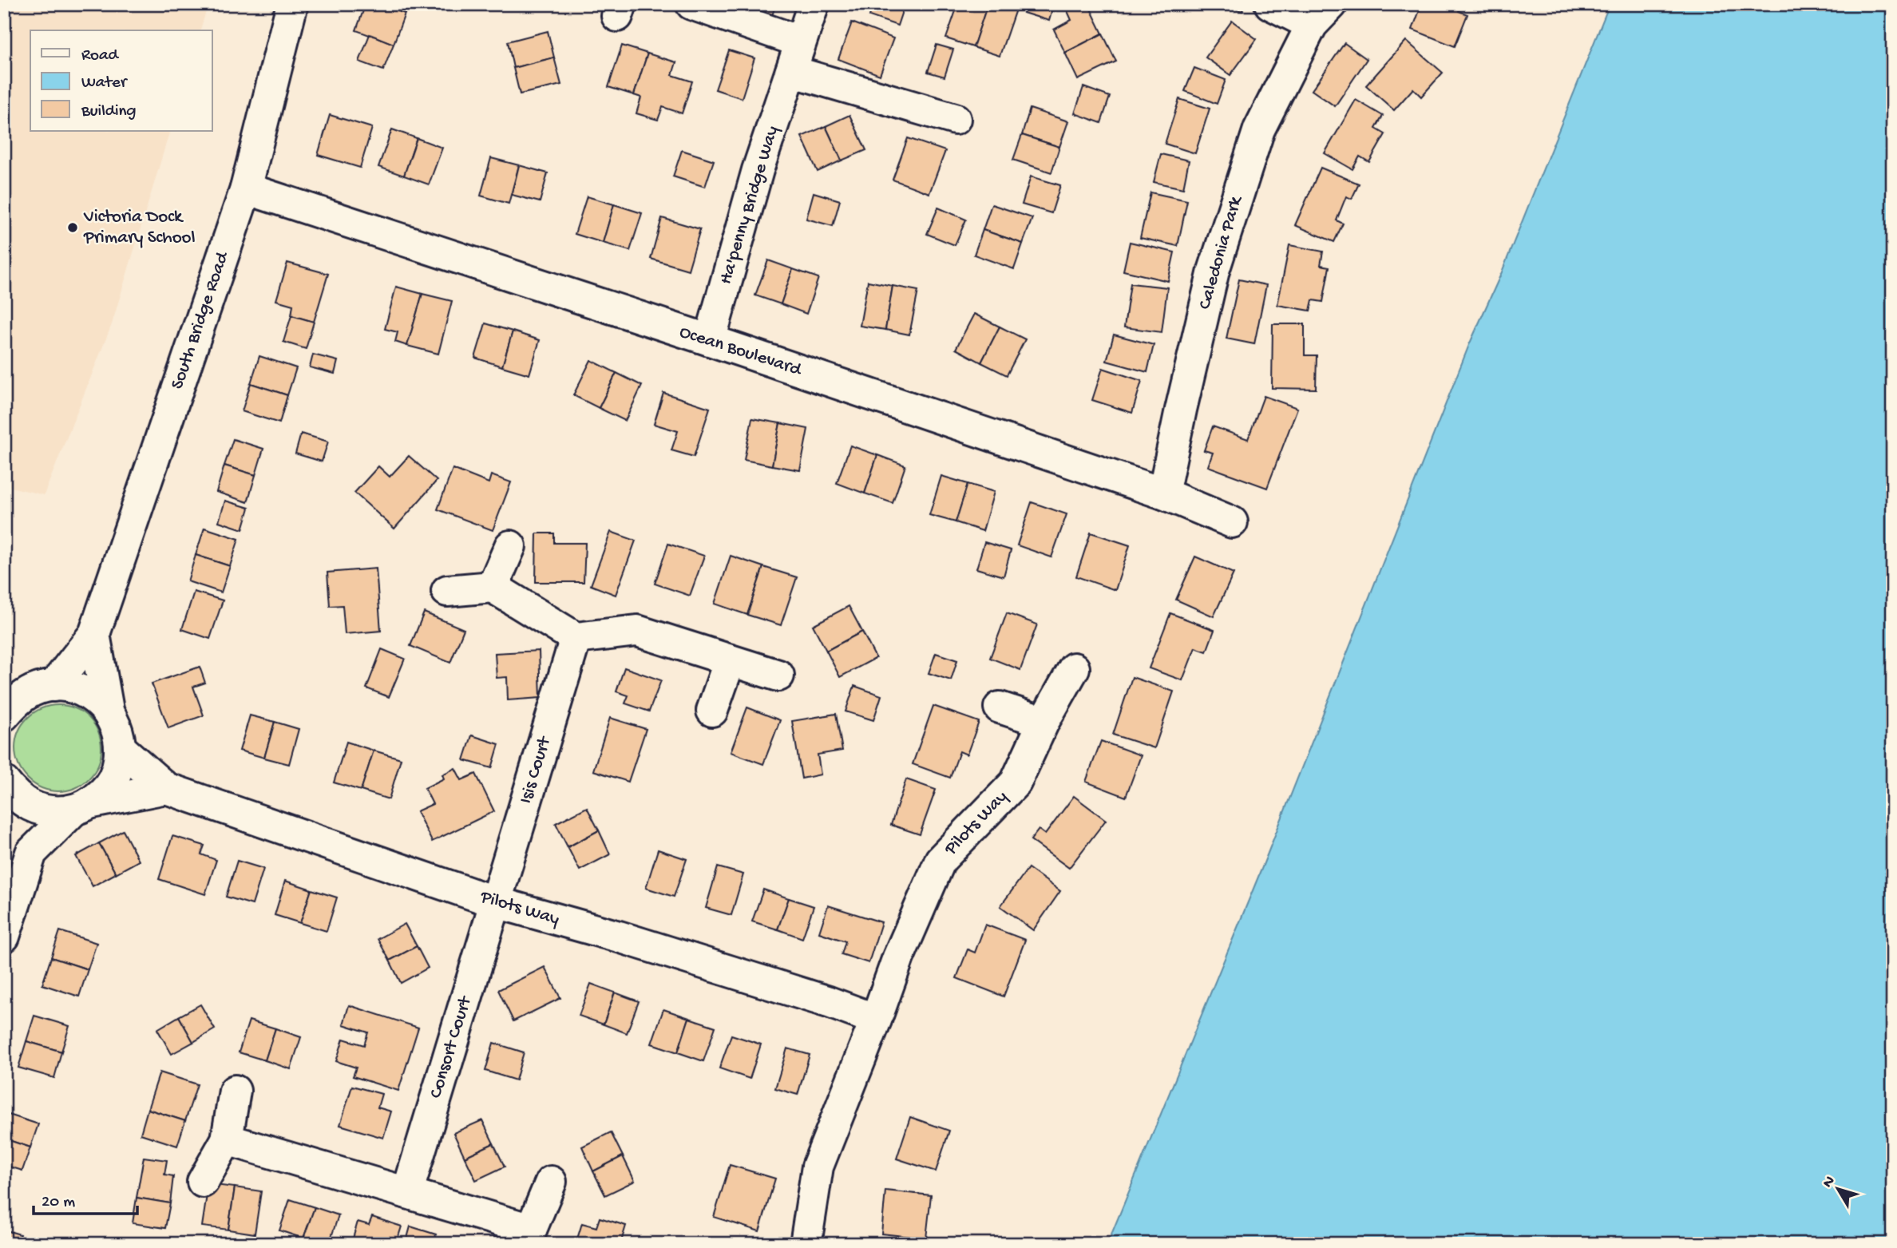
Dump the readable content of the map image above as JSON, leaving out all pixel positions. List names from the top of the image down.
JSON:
{
  "streets": {
    "street": [
      "Ha'penny Bridge Way",
      "Caledonia Park",
      "South Bridge Road",
      "Ocean Boulevard",
      "Isis Court",
      "Pilots Way",
      "Consort Court"
    ]
  },
  "crossings": [
    ["Ha'penny Bridge Way", "Ocean Boulevard"],
    ["Caledonia Park", "Ocean Boulevard"],
    ["South Bridge Road", "Ocean Boulevard"],
    ["Isis Court", "Pilots Way"],
    ["Isis Court", "Consort Court"],
    ["Pilots Way", "Consort Court"]
  ],
  "places": ["Victoria Dock Primary School"],
  "legend": ["Road", "Water", "Building"],
  "scale_bar": "20 m",
  "north": "top left"
}
